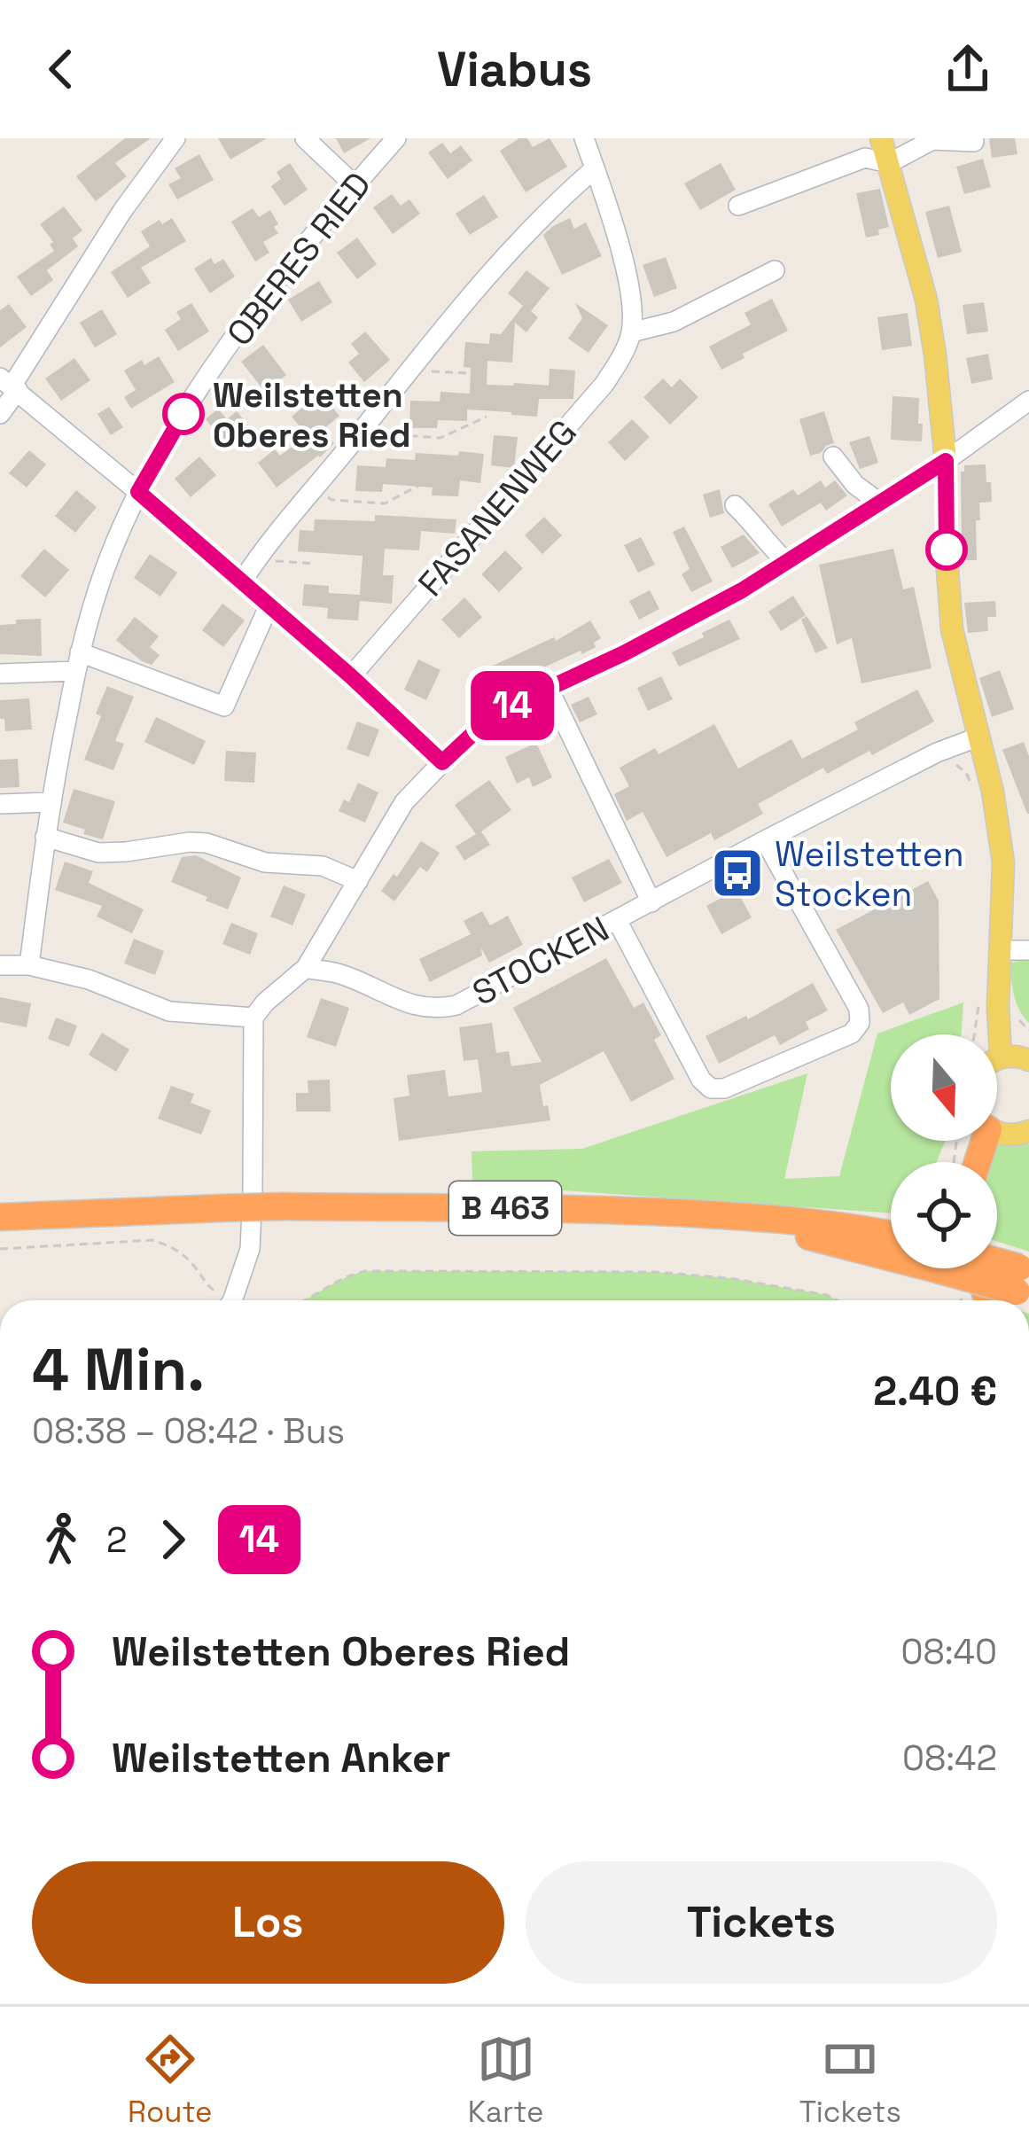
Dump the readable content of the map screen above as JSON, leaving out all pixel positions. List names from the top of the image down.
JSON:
{
  "streets": {
    "highway": ["B 463"],
    "street": ["OBERES RIED", "FASANENWEG", "STOCKEN"]
  },
  "places": {
    "other": ["Weilstetten Oberes Ried"],
    "bus stop": ["Weilstetten Stocken"]
  },
  "lines": ["bus line 14"],
  "north": "bottom",
  "page": {
    "header": "Viabus",
    "on_map": "14",
    "heading": ["4 Min.", "08:38 – 08:42 · Bus", "2.40 €"],
    "legs": ["2", "14"],
    "list": [
      {
        "name": "Weilstetten Oberes Ried",
        "value": "08:40"
      },
      {
        "name": "Weilstetten Anker",
        "value": "08:42"
      }
    ],
    "buttons": ["Los", "Tickets"],
    "tabs": ["Route", "Karte", "Tickets"]
  }
}
